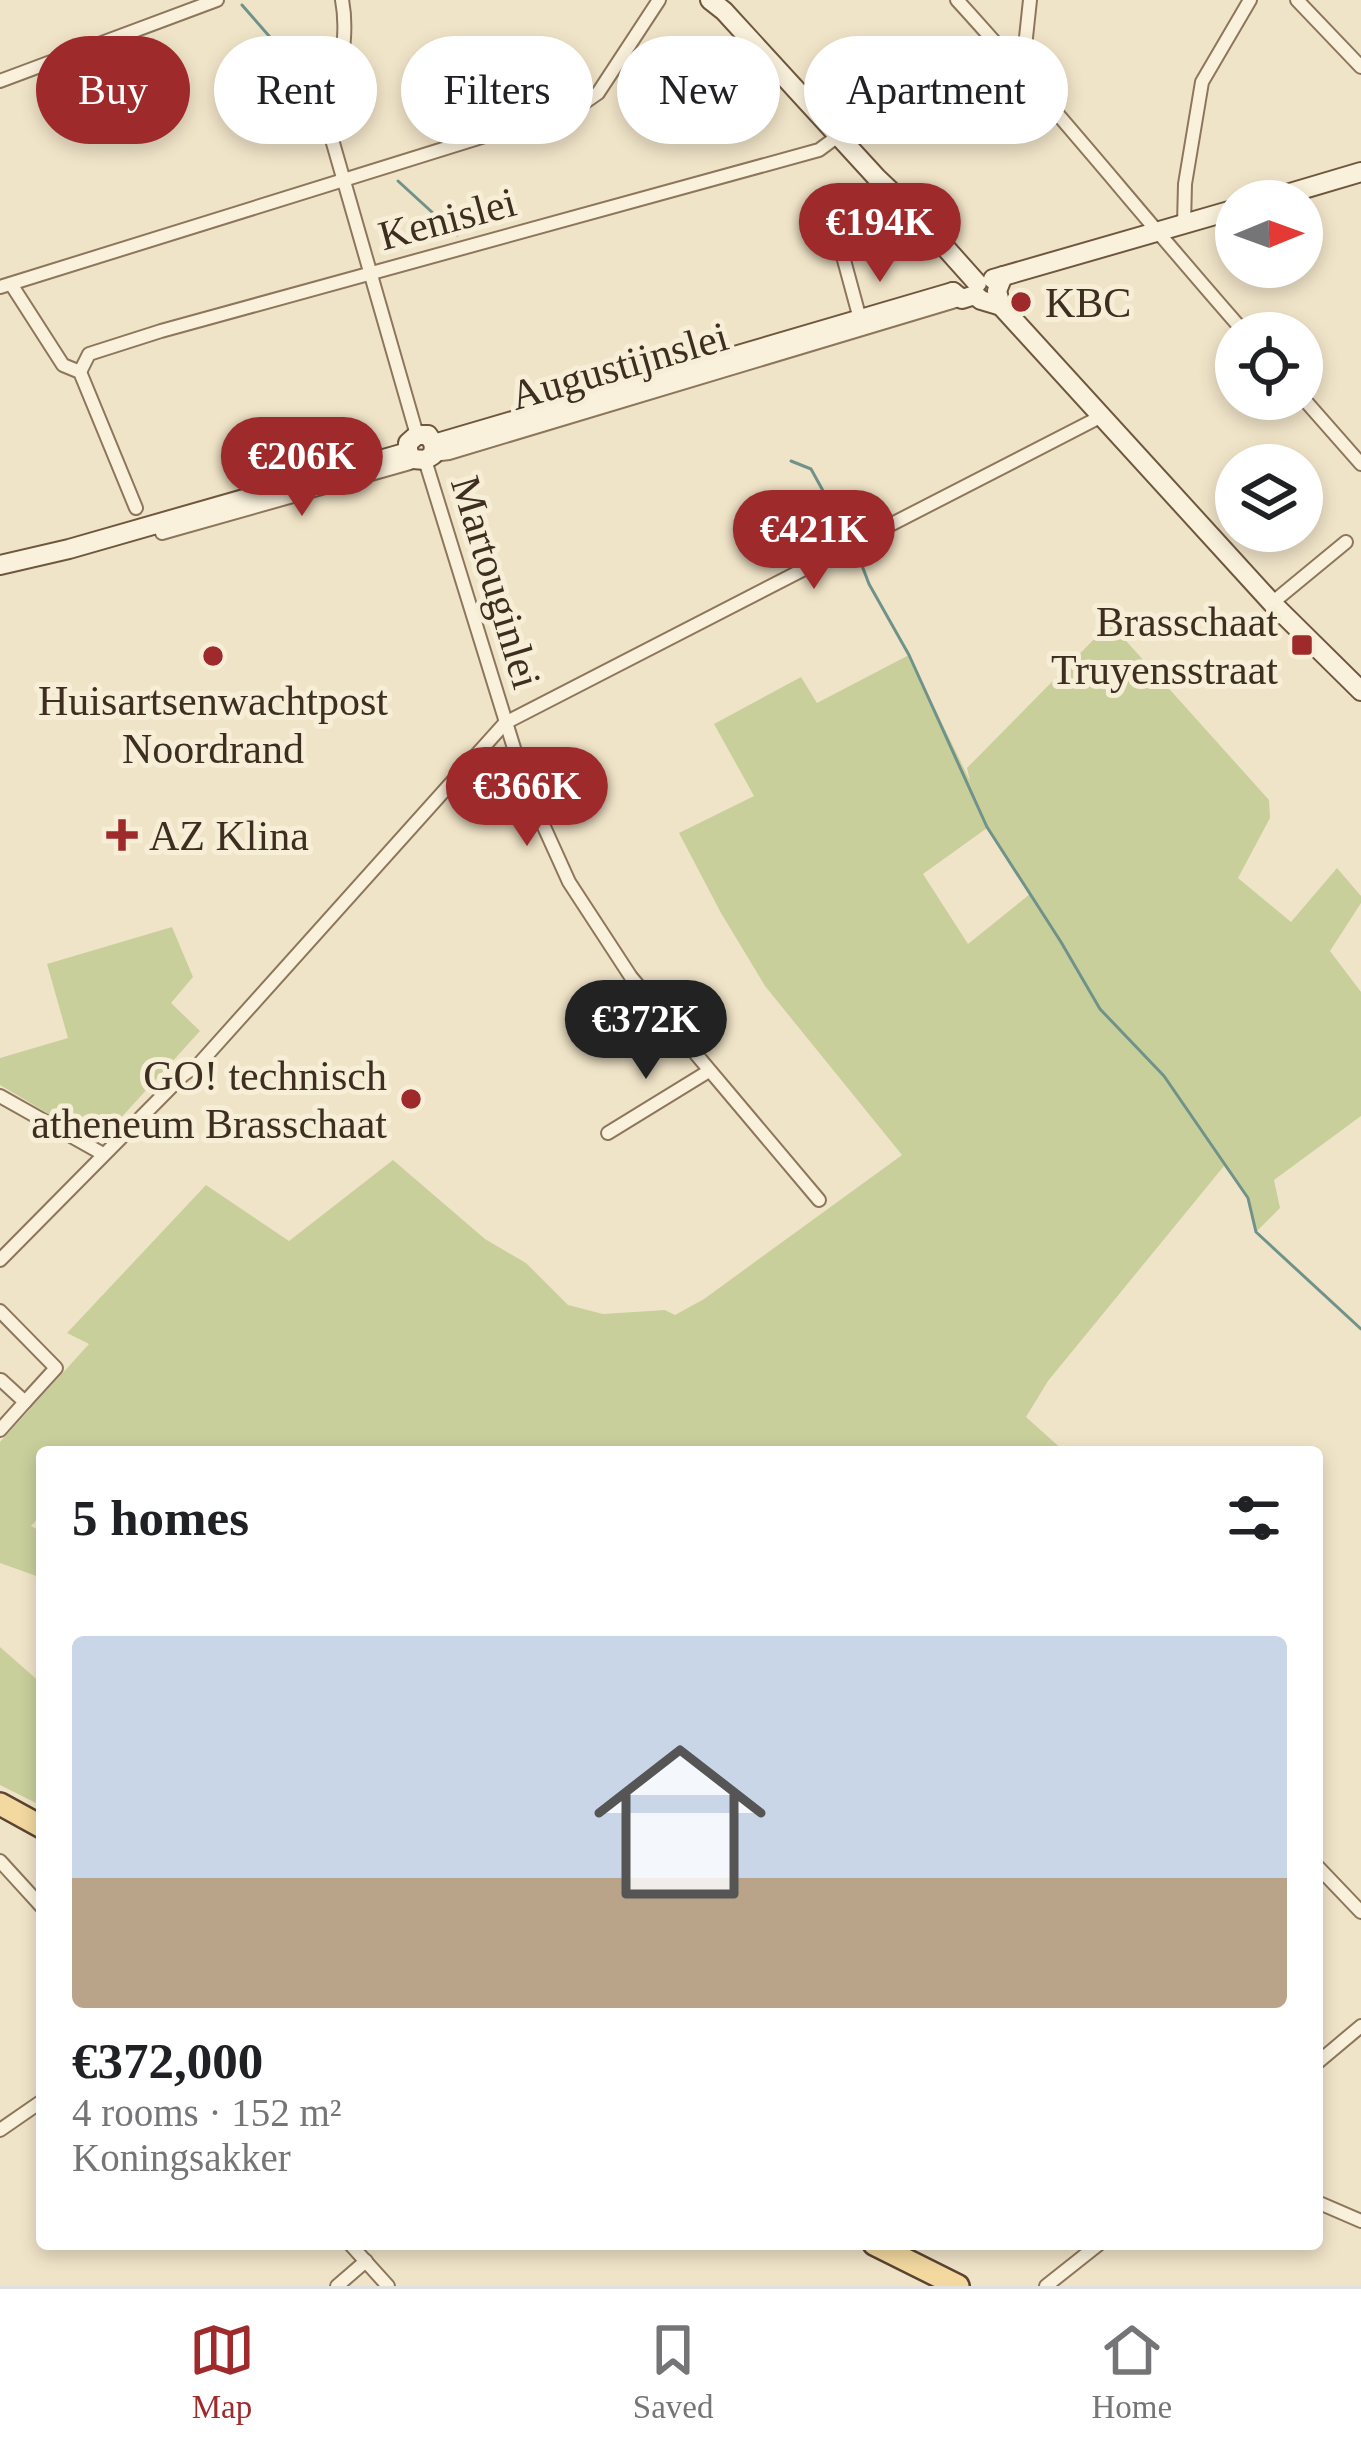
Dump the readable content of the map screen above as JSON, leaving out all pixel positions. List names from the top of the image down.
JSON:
{
  "streets": {
    "street": ["Kenislei", "Augustijnslei", "Martouginlei"]
  },
  "crossings": [
    ["Kenislei", "Martouginlei"],
    ["Augustijnslei", "Martouginlei"]
  ],
  "places": {
    "other": ["KBC", "Huisartsenwachtpost Noordrand", "GO! technisch atheneum Brasschaat"],
    "transit": ["Brasschaat Truyensstraat"],
    "health": ["AZ Klina"]
  },
  "north": "right",
  "page": {
    "chip": [
      "Buy",
      "Rent",
      "Filters",
      "New",
      "Apartment"
    ],
    "price": [
      "€194K",
      "€206K",
      "€421K",
      "€366K",
      "€372K"
    ],
    "heading": "5 homes",
    "list": [
      {
        "name": "€372,000",
        "note": "4 rooms · 152 m² · Koningsakker"
      }
    ],
    "tabs": ["Map", "Saved", "Home"]
  }
}
